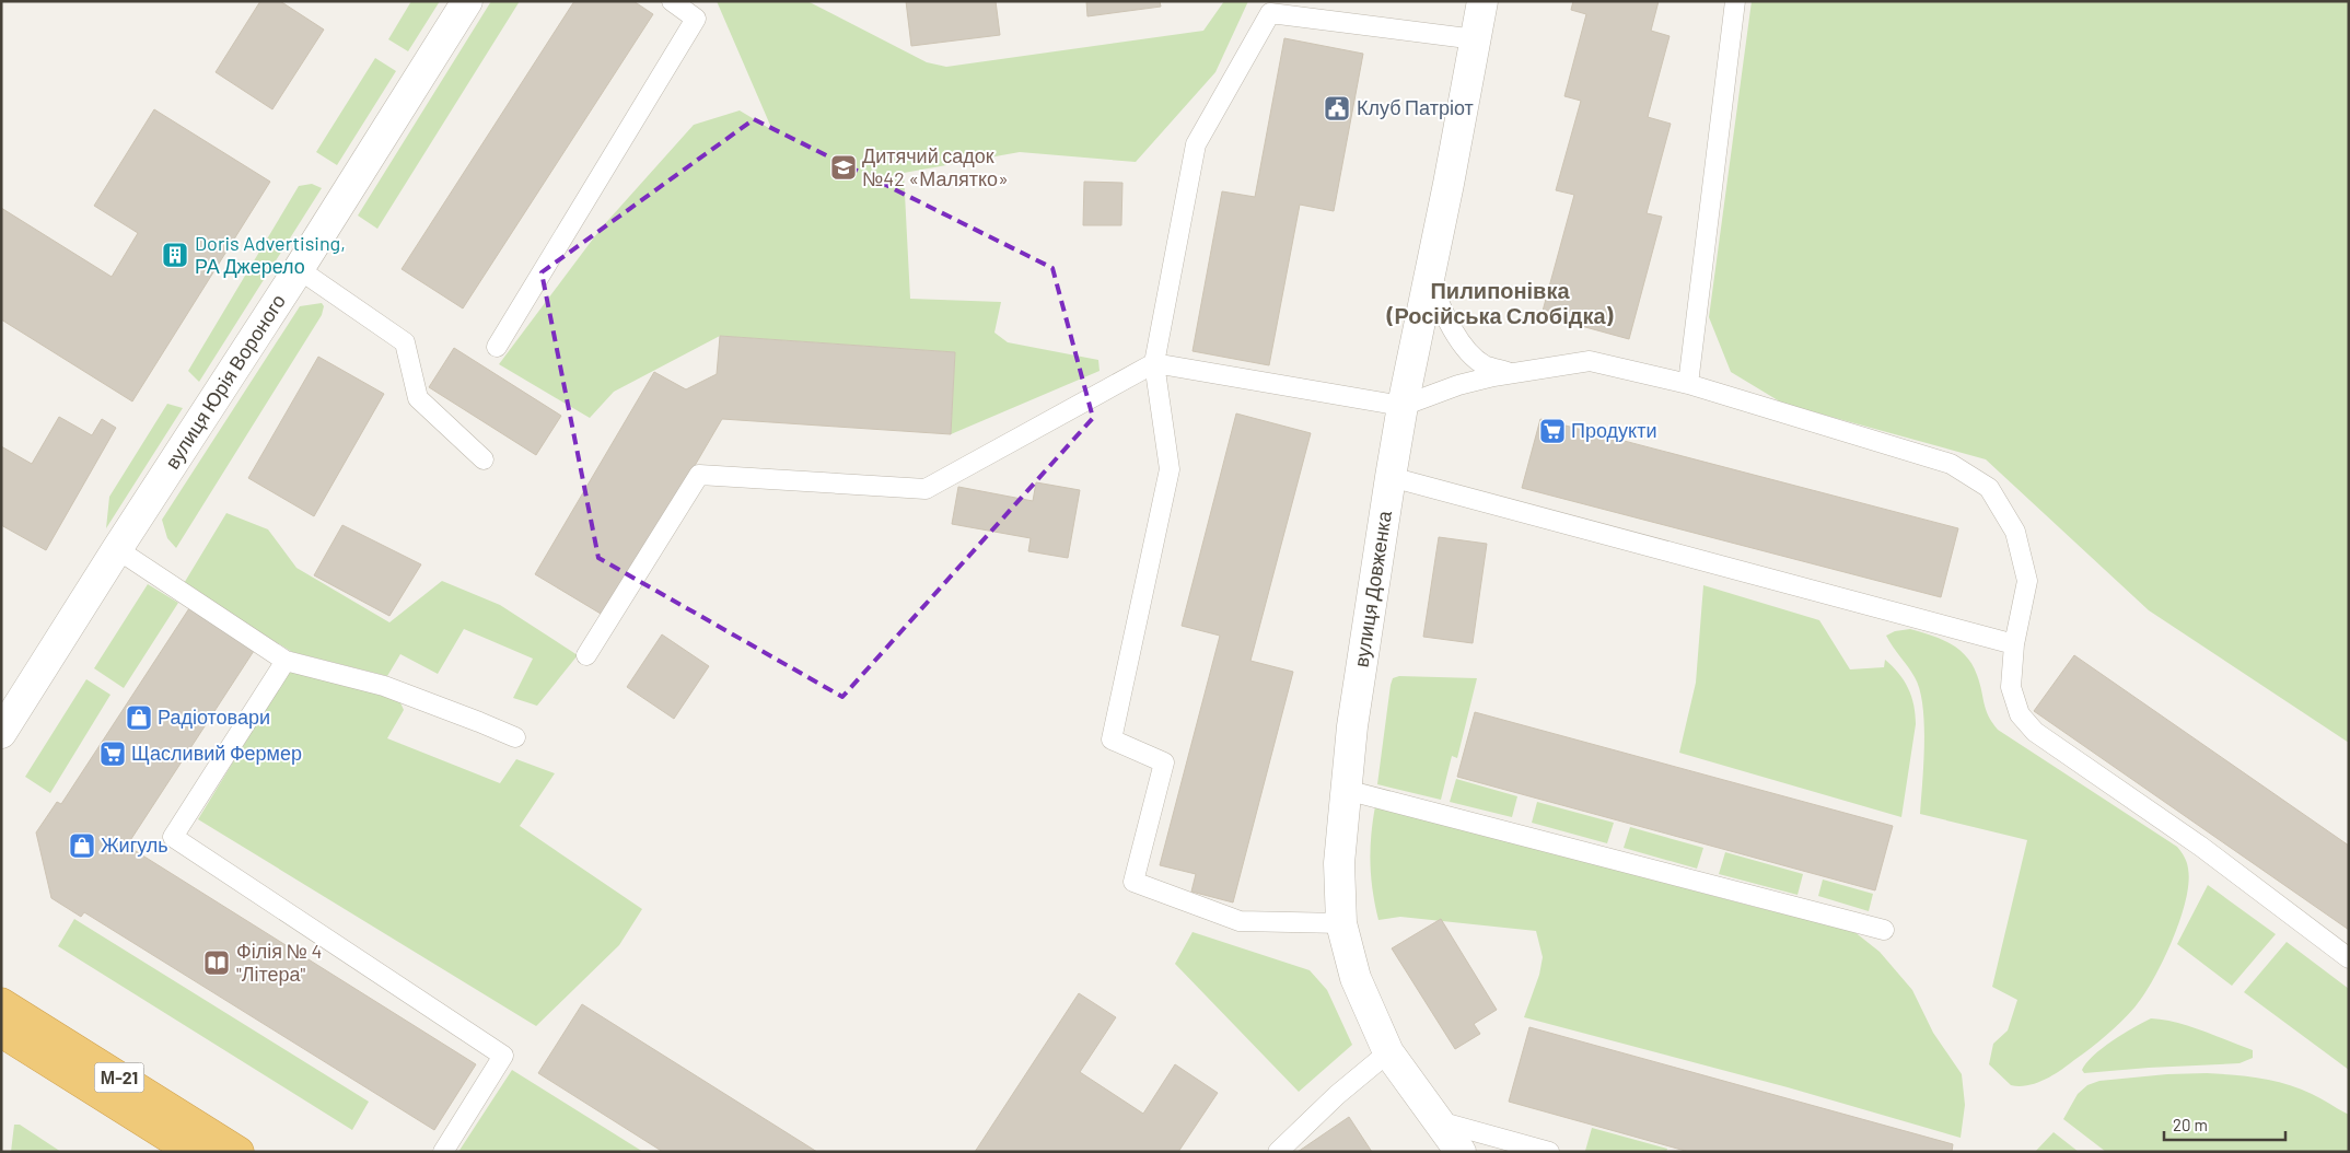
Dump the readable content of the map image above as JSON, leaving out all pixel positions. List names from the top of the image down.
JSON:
{
  "streets": {
    "highway": ["М-21"],
    "street": ["вулиця Юрія Вороного", "вулиця Довженка"]
  },
  "districts": ["Пилипонівка (Російська Слобідка)"],
  "places": {
    "public building": ["Клуб Патріот"],
    "school or university": ["Дитячий садок №42 «Малятко»"],
    "building": ["Doris Advertising, РА Джерело"],
    "supermarket": ["Продукти", "Щасливий Фермер"],
    "shop": ["Радіотовари", "Жигуль"],
    "library": ["Філія № 4 \"Літера\""]
  },
  "scale_bar": "20 m"
}
